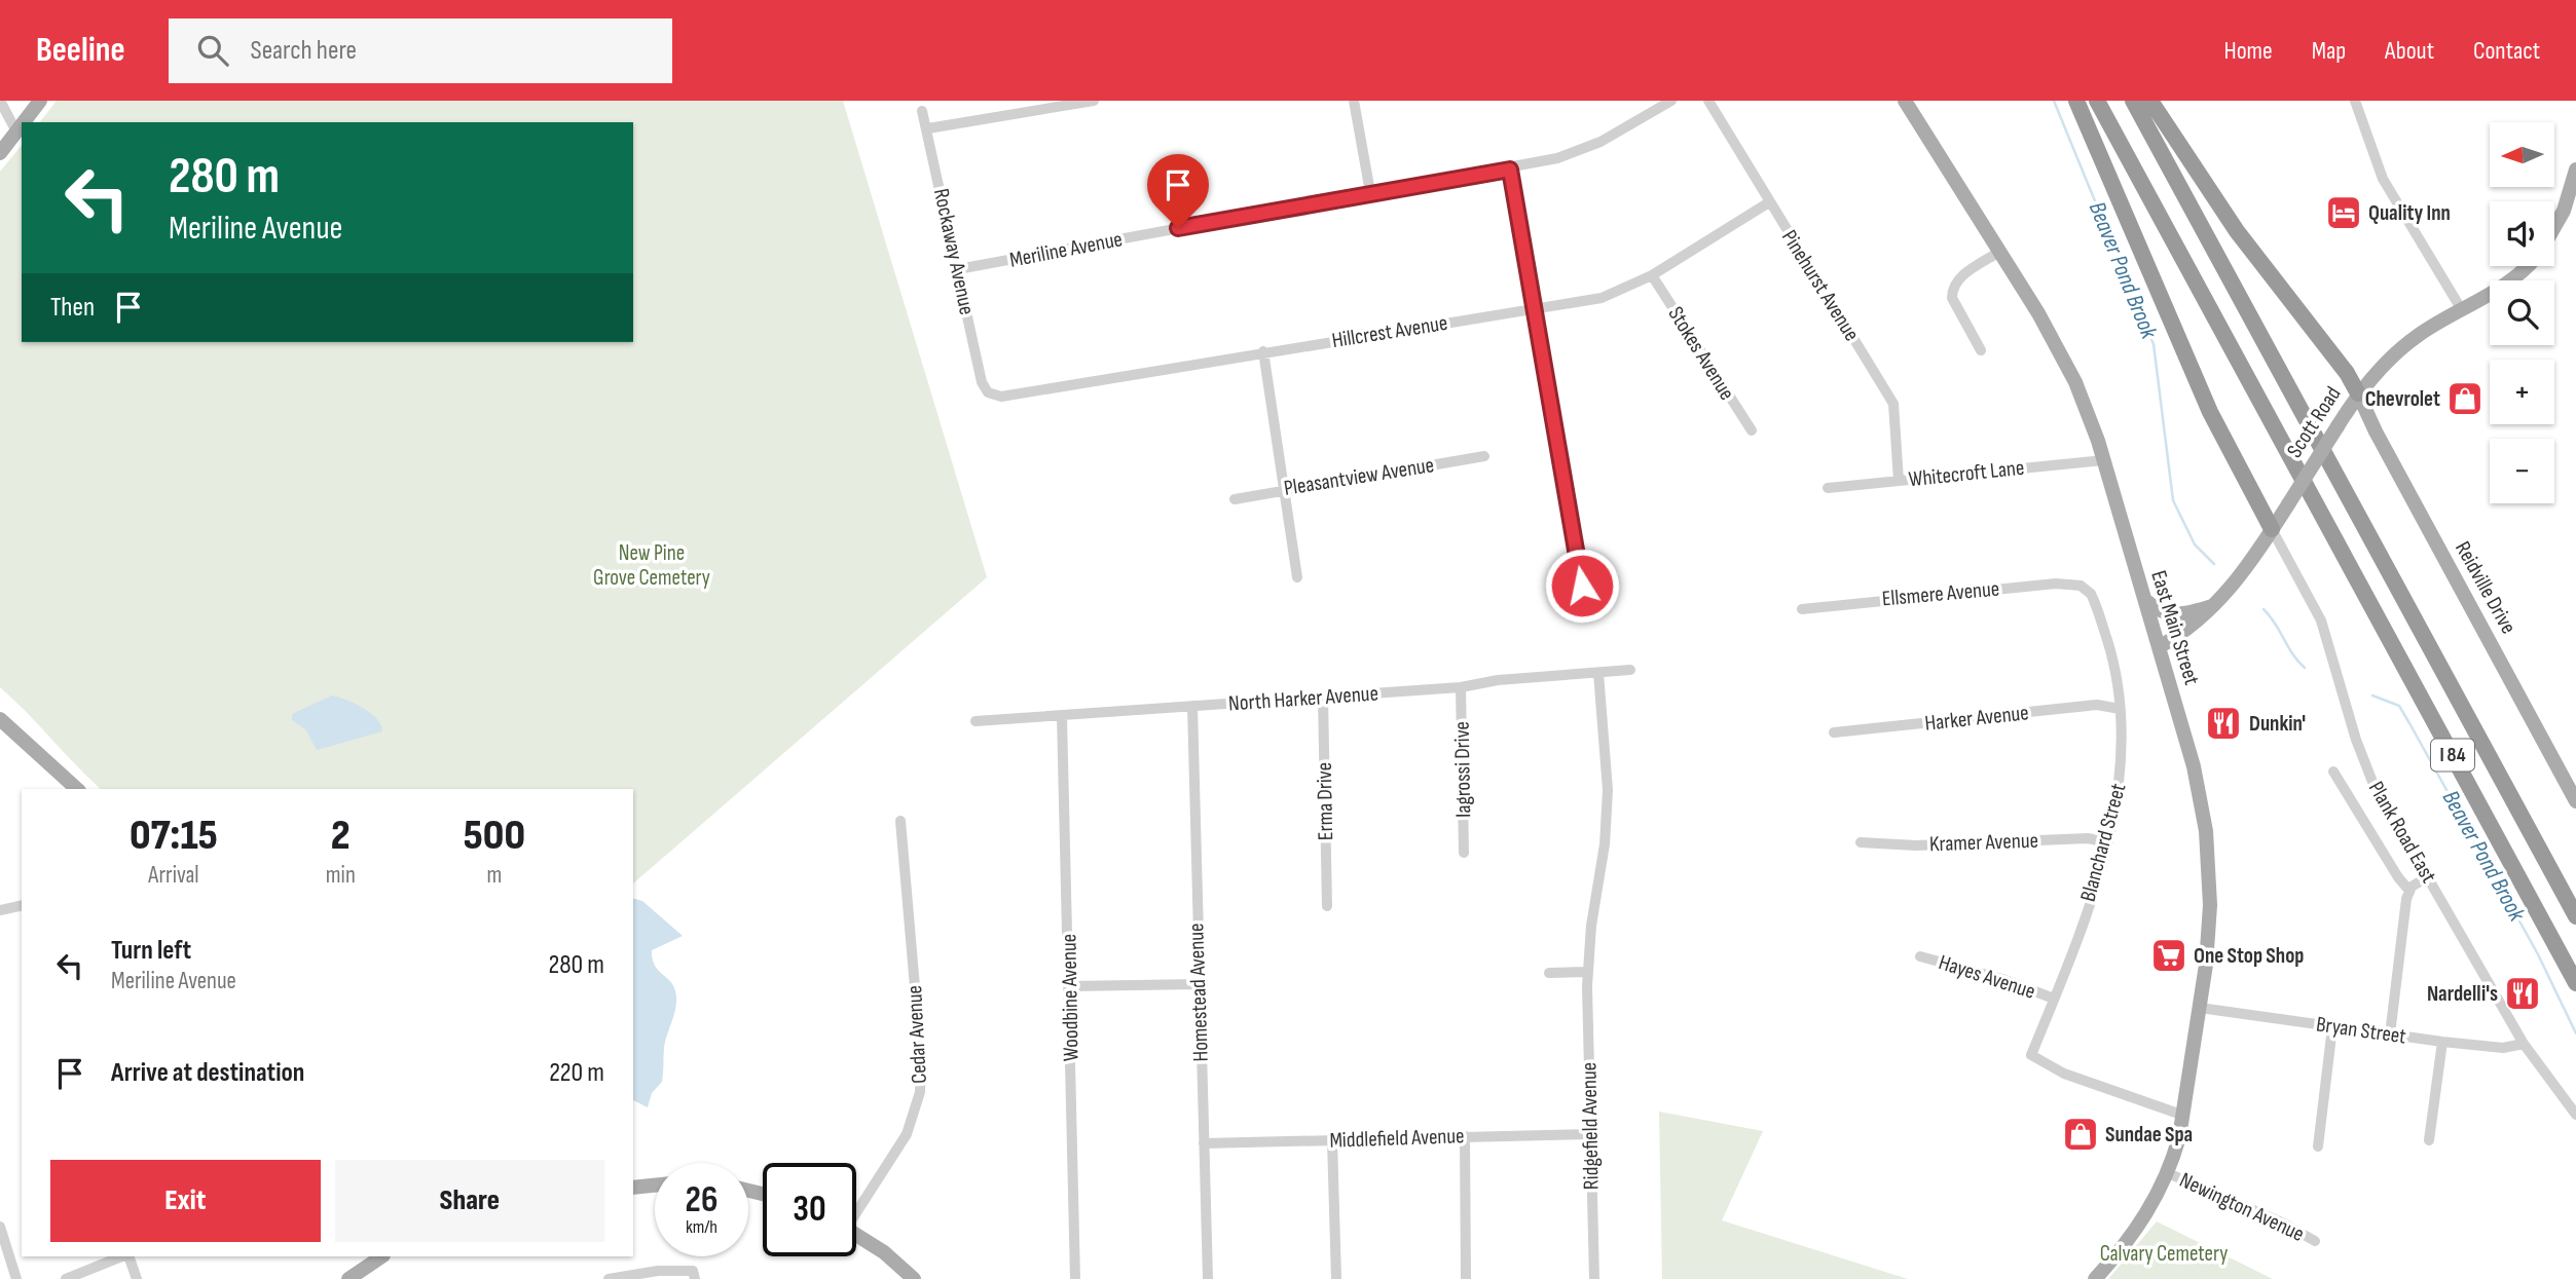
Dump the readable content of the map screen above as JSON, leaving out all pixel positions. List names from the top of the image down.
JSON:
{
  "streets": {
    "highway": ["I 84"],
    "main road": ["Scott Road", "Reidville Drive", "East Main Street"],
    "street": [
      "Meriline Avenue",
      "Rockaway Avenue",
      "Pinehurst Avenue",
      "Hillcrest Avenue",
      "Stokes Avenue",
      "Whitecroft Lane",
      "Pleasantview Avenue",
      "Ellsmere Avenue",
      "North Harker Avenue",
      "Harker Avenue",
      "Iagrossi Drive",
      "Erma Drive",
      "Plank Road East",
      "Kramer Avenue",
      "Blanchard Street",
      "Hayes Avenue",
      "Homestead Avenue",
      "Woodbine Avenue",
      "Bryan Street",
      "Cedar Avenue",
      "Ridgefield Avenue",
      "Middlefield Avenue",
      "Newington Avenue"
    ]
  },
  "crossings": [
    ["Meriline Avenue", "Rockaway Avenue"],
    ["Rockaway Avenue", "Hillcrest Avenue"],
    ["Pinehurst Avenue", "Hillcrest Avenue"],
    ["Pinehurst Avenue", "Whitecroft Lane"],
    ["Hillcrest Avenue", "Stokes Avenue"],
    ["Scott Road", "Reidville Drive"],
    ["Scott Road", "East Main Street"],
    ["Scott Road", "Plank Road East"],
    ["Whitecroft Lane", "East Main Street"],
    ["Ellsmere Avenue", "Blanchard Street"],
    ["East Main Street", "Blanchard Street"],
    ["East Main Street", "Bryan Street"],
    ["East Main Street", "Newington Avenue"],
    ["North Harker Avenue", "Iagrossi Drive"],
    ["North Harker Avenue", "Erma Drive"],
    ["North Harker Avenue", "Homestead Avenue"],
    ["North Harker Avenue", "Woodbine Avenue"],
    ["North Harker Avenue", "Ridgefield Avenue"],
    ["Harker Avenue", "Blanchard Street"],
    ["Plank Road East", "Bryan Street"],
    ["Kramer Avenue", "Blanchard Street"],
    ["Blanchard Street", "Hayes Avenue"],
    ["Homestead Avenue", "Middlefield Avenue"],
    ["Ridgefield Avenue", "Middlefield Avenue"]
  ],
  "water": ["Beaver Pond Brook"],
  "parks": ["New Pine Grove Cemetery", "Calvary Cemetery"],
  "places": {
    "hotel": ["Quality Inn"],
    "shop": ["Chevrolet", "Sundae Spa"],
    "restaurant": ["Dunkin'", "Nardelli's"],
    "supermarket": ["One Stop Shop"]
  },
  "north": "left",
  "page": {
    "header": "Beeline",
    "search": "Search here",
    "nav": [
      "Home",
      "Map",
      "About",
      "Contact"
    ],
    "map_buttons": ["+", "−"],
    "turn": ["280 m", "Meriline Avenue"],
    "then": "Then",
    "eta": [
      "07:15",
      "Arrival",
      "2",
      "min",
      "500",
      "m"
    ],
    "list": [
      {
        "name": "Turn left",
        "note": "Meriline Avenue",
        "value": "280 m"
      },
      {
        "name": "Arrive at destination",
        "value": "220 m"
      }
    ],
    "buttons": ["Exit", "Share"],
    "speed": "26 km/h",
    "limit": "30"
  }
}
